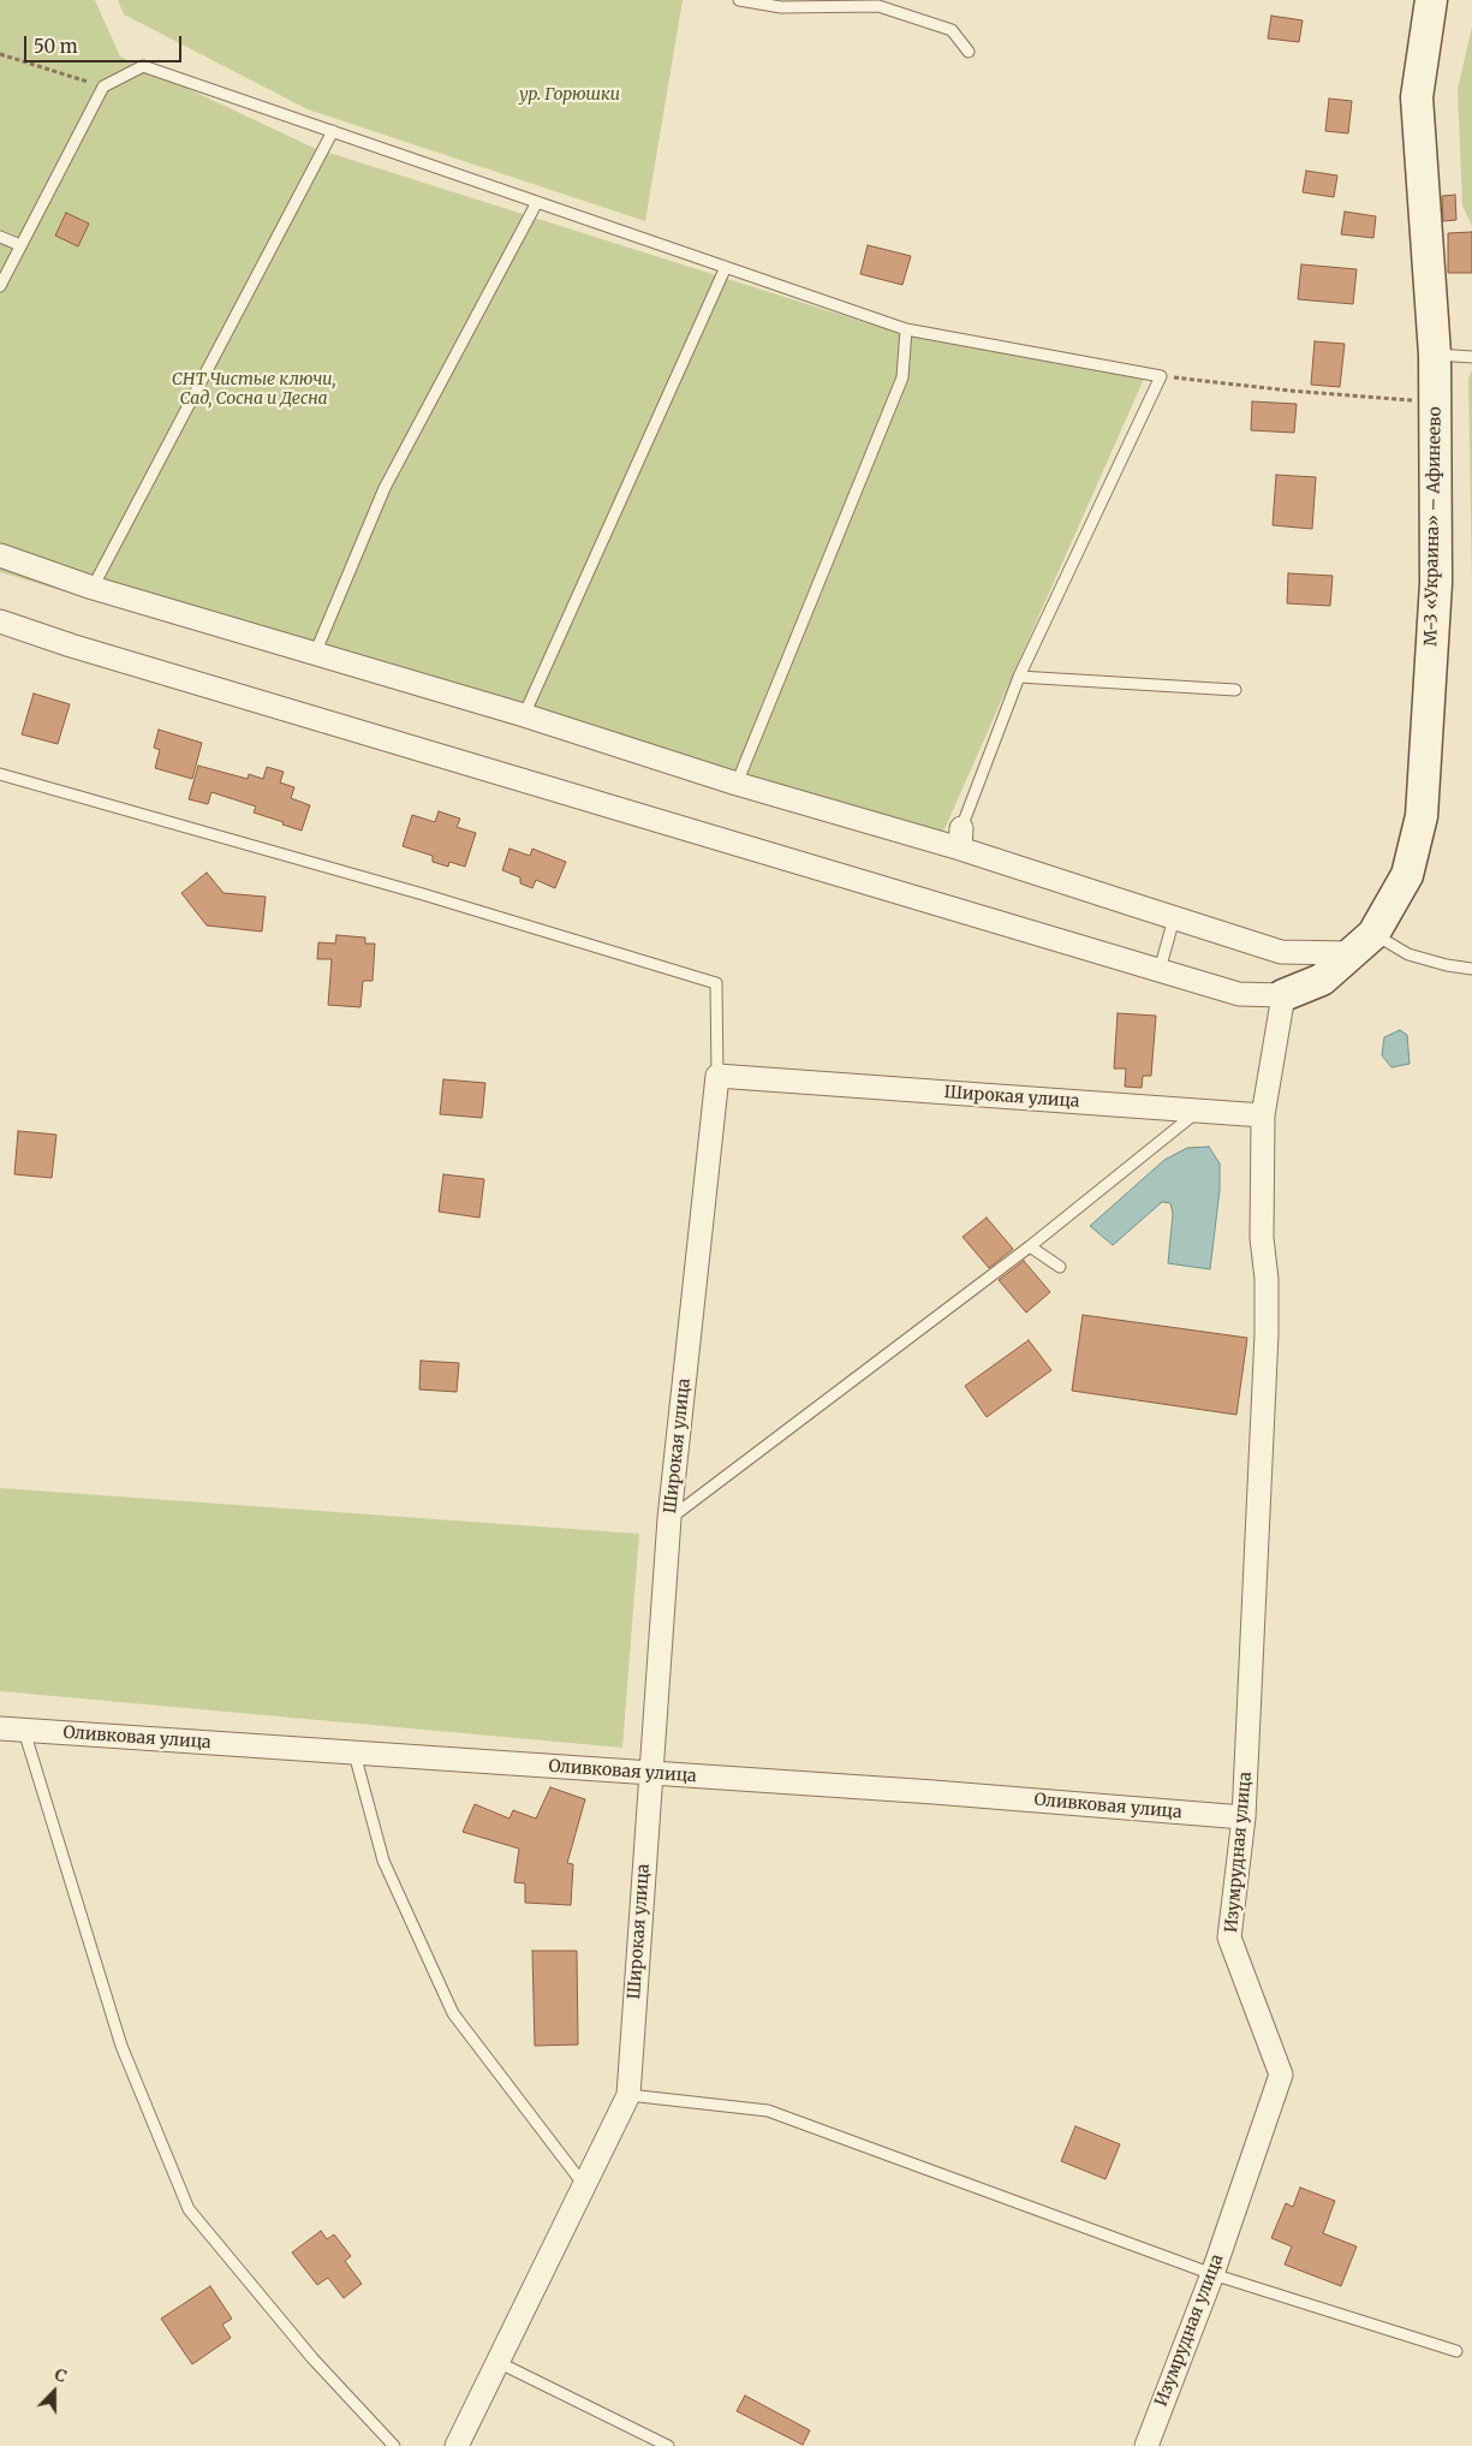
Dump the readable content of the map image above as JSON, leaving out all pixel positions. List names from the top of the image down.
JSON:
{
  "streets": {
    "street": [
      "М-3 «Украина» – Афинеево",
      "Широкая улица",
      "Оливковая улица",
      "Изумрудная улица"
    ]
  },
  "crossings": [
    ["Широкая улица", "Оливковая улица"],
    ["Широкая улица", "Изумрудная улица"],
    ["Оливковая улица", "Изумрудная улица"]
  ],
  "parks": ["ур. Горюшки", "СНТ Чистые ключи, Сад, Сосна и Десна"],
  "scale_bar": "50 m",
  "north": "top"
}
